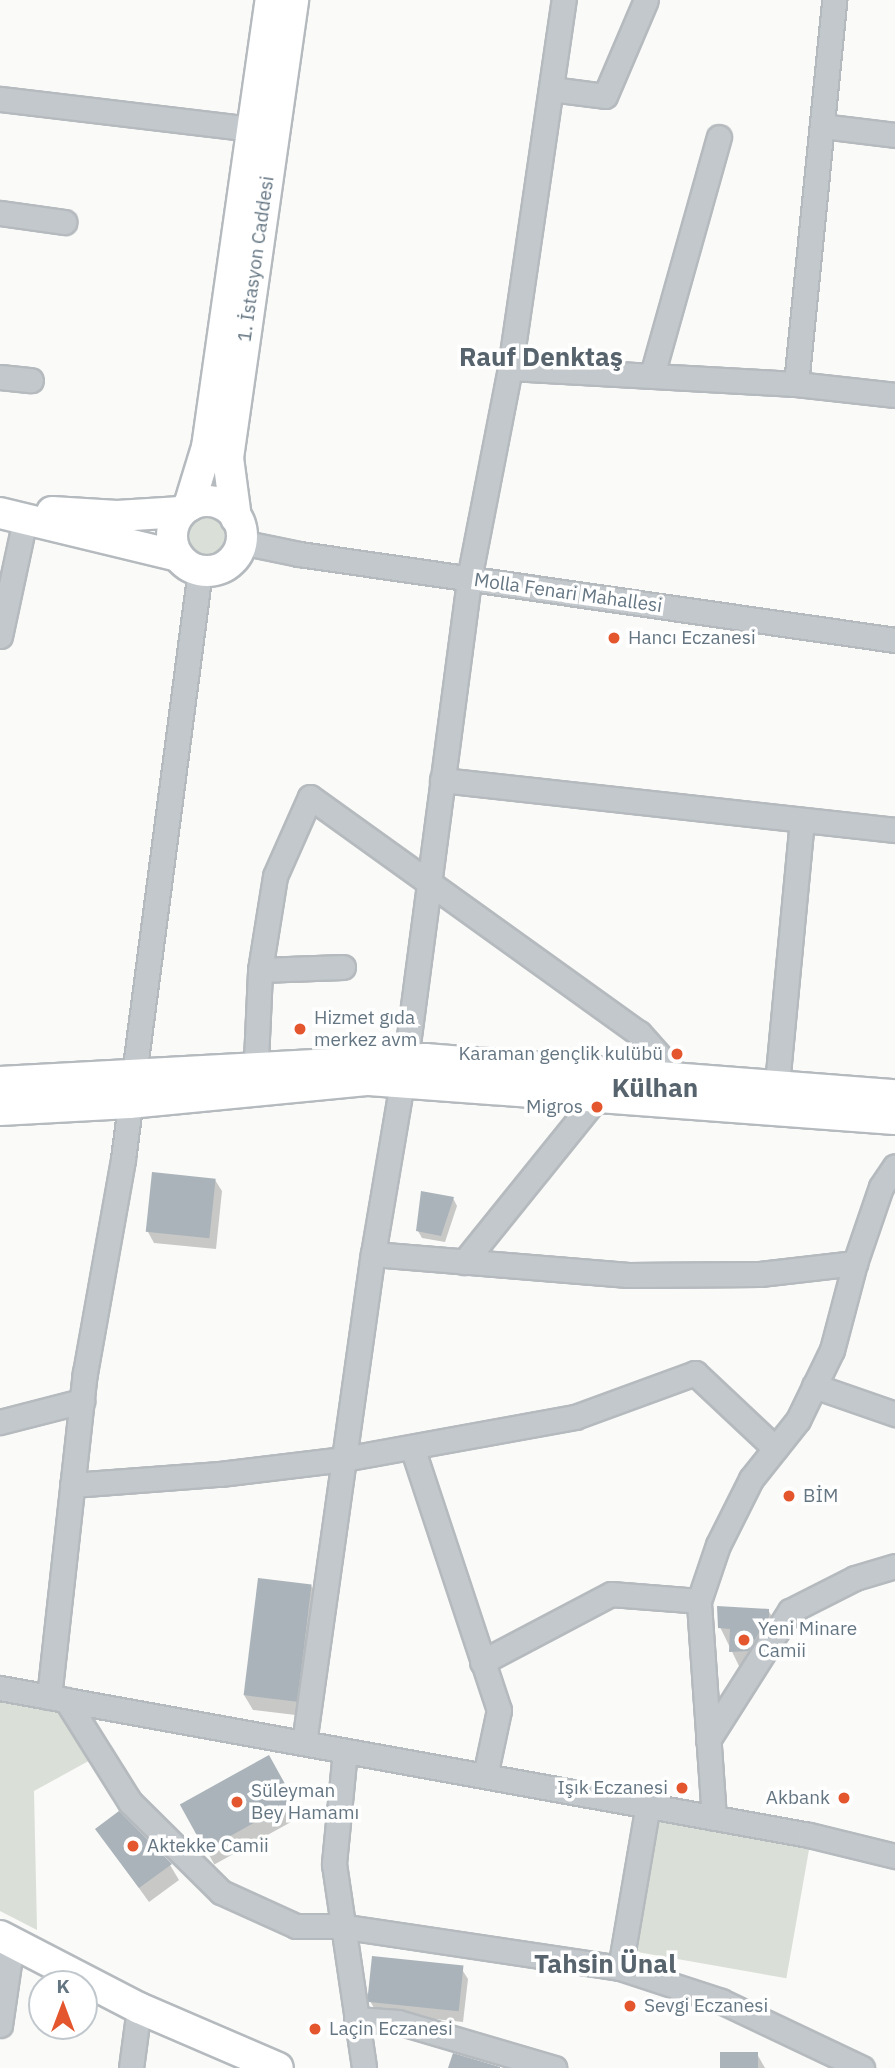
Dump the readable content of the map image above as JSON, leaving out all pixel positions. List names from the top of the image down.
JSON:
{
  "streets": {
    "main road": ["1. İstasyon Caddesi"],
    "street": ["Molla Fenari Mahallesi"]
  },
  "crossings": [
    ["1. İstasyon Caddesi", "Molla Fenari Mahallesi"]
  ],
  "districts": ["Rauf Denktaş", "Külhan", "Tahsin Ünal"],
  "places": [
    "Hancı Eczanesi",
    "Hizmet gıda merkez avm",
    "Karaman gençlik kulübü",
    "Migros",
    "BİM",
    "Yeni Minare Camii",
    "Işık Eczanesi",
    "Akbank",
    "Süleyman Bey Hamamı",
    "Aktekke Camii",
    "Sevgi Eczanesi",
    "Laçin Eczanesi"
  ],
  "north": "top"
}
